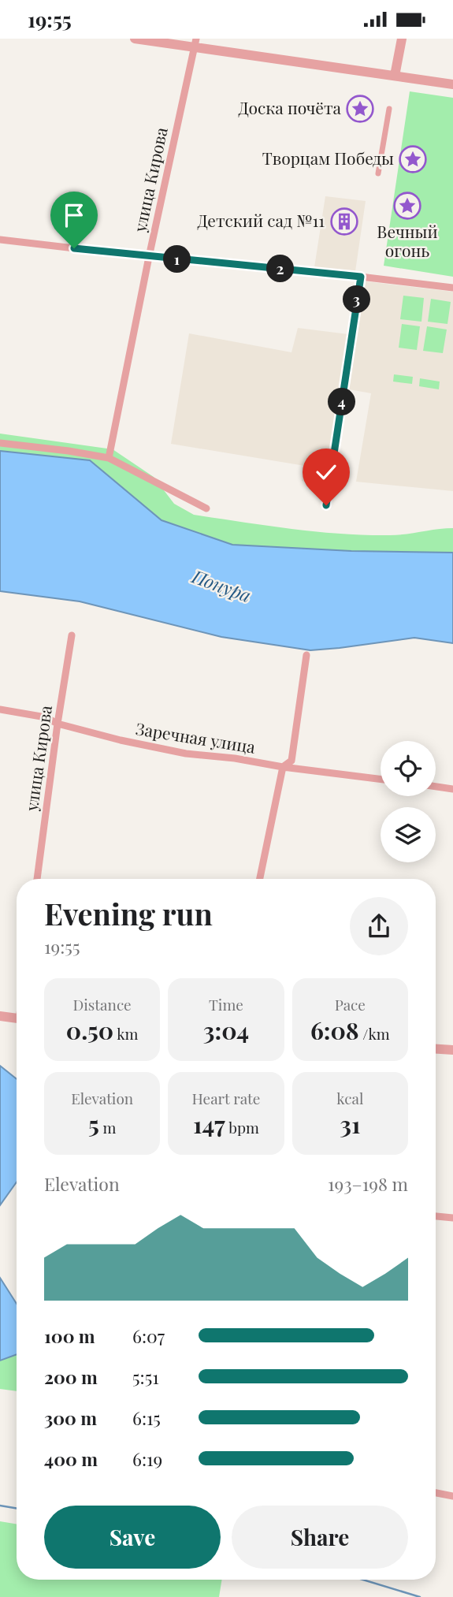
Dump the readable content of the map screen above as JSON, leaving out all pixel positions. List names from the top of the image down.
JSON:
{
  "streets": {
    "street": ["улица Кирова", "Заречная улица"]
  },
  "crossings": [
    ["улица Кирова", "Заречная улица"]
  ],
  "water": ["Понура"],
  "places": {
    "place": ["Доска почёта", "Творцам Победы", "Вечный огонь"],
    "building": ["Детский сад №11"]
  },
  "page": {
    "status": "19:55",
    "pins": [
      "1",
      "2",
      "3",
      "4"
    ],
    "heading": ["Evening run", "19:55"],
    "stats": [
      ["Distance", "0.50 km"],
      ["Time", "3:04"],
      ["Pace", "6:08 /km"],
      ["Elevation", "5 m"],
      ["Heart rate", "147 bpm"],
      ["kcal", "31"]
    ],
    "chart": ["Elevation", "193–198 m"],
    "list": [
      {
        "name": "100 m",
        "note": "6:07"
      },
      {
        "name": "200 m",
        "note": "5:51"
      },
      {
        "name": "300 m",
        "note": "6:15"
      },
      {
        "name": "400 m",
        "note": "6:19"
      }
    ],
    "buttons": ["Save", "Share"]
  }
}
